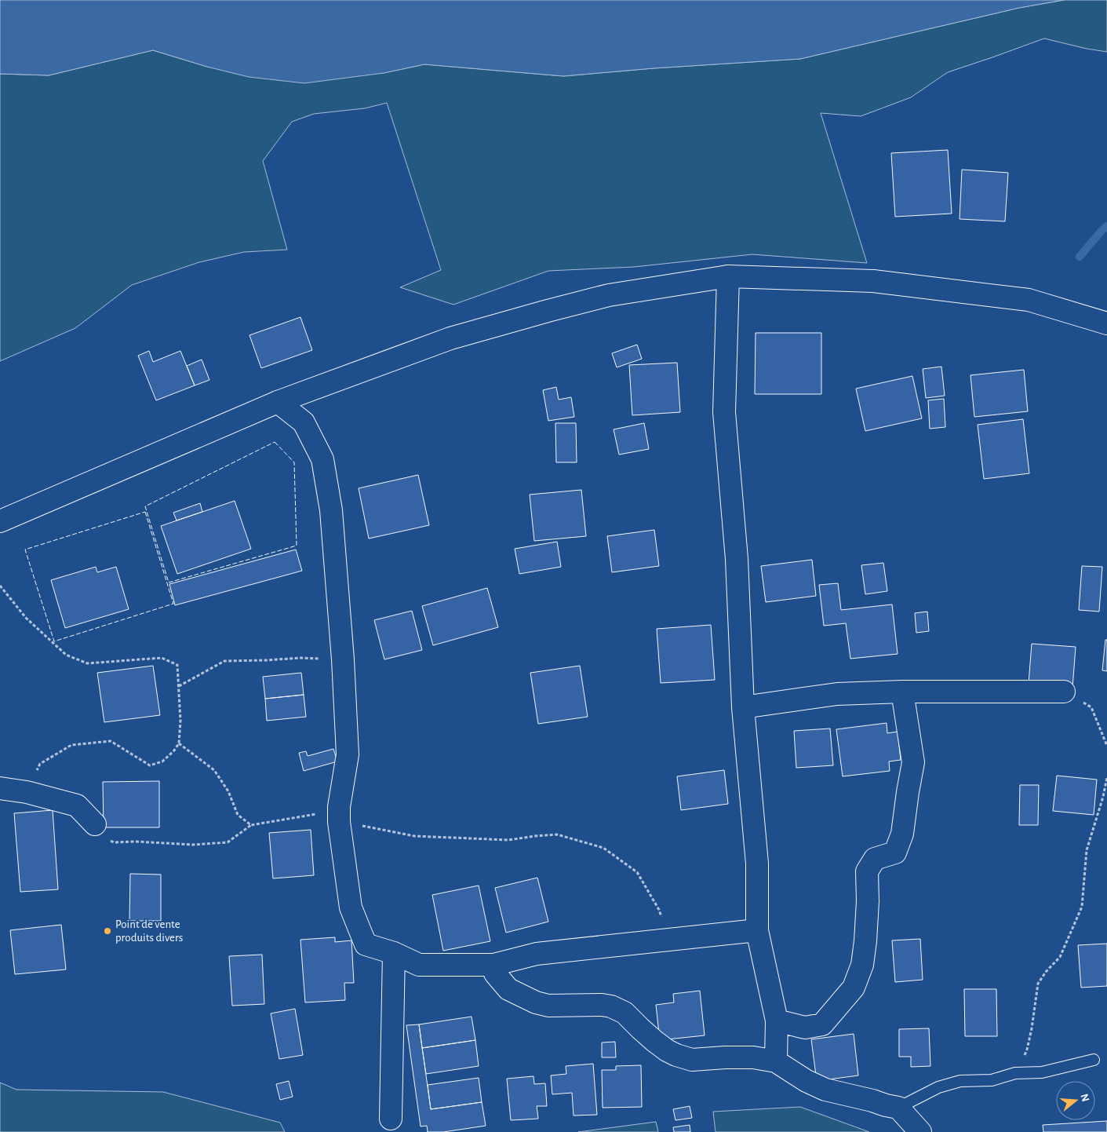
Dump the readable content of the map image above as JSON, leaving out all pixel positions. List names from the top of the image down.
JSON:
{
  "places": ["Point de vente produits divers"],
  "north": "right"
}
